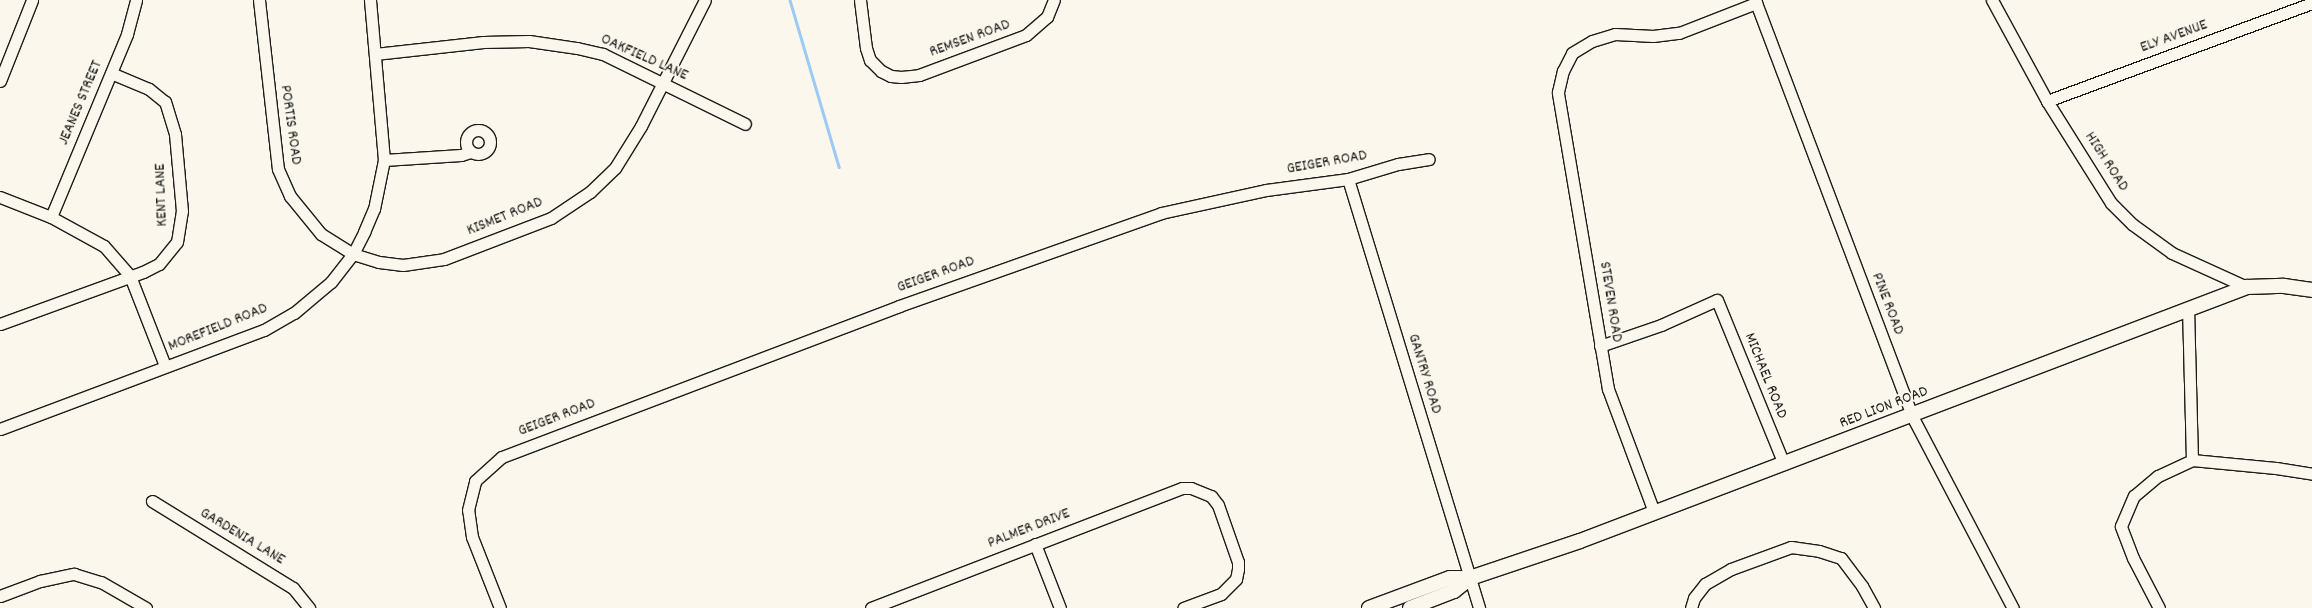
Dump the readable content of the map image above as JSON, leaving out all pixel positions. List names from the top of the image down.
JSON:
{
  "streets": {
    "main road": ["RED LION ROAD"],
    "street": [
      "ELY AVENUE",
      "REMSEN ROAD",
      "OAKFIELD LANE",
      "JEANES STREET",
      "PORTIS ROAD",
      "HIGH ROAD",
      "GEIGER ROAD",
      "KENT LANE",
      "KISMET ROAD",
      "STEVEN ROAD",
      "PINE ROAD",
      "MOREFIELD ROAD",
      "GANTRY ROAD",
      "MICHAEL ROAD",
      "PALMER DRIVE",
      "GARDENIA LANE"
    ]
  },
  "crossings": [
    ["ELY AVENUE", "HIGH ROAD"],
    ["OAKFIELD LANE", "KISMET ROAD"],
    ["OAKFIELD LANE", "MOREFIELD ROAD"],
    ["JEANES STREET", "KENT LANE"],
    ["PORTIS ROAD", "KISMET ROAD"],
    ["PORTIS ROAD", "MOREFIELD ROAD"],
    ["HIGH ROAD", "RED LION ROAD"],
    ["GEIGER ROAD", "GANTRY ROAD"],
    ["KISMET ROAD", "MOREFIELD ROAD"],
    ["STEVEN ROAD", "PINE ROAD"],
    ["STEVEN ROAD", "MICHAEL ROAD"],
    ["STEVEN ROAD", "RED LION ROAD"],
    ["PINE ROAD", "RED LION ROAD"],
    ["GANTRY ROAD", "RED LION ROAD"],
    ["MICHAEL ROAD", "RED LION ROAD"]
  ]
}
